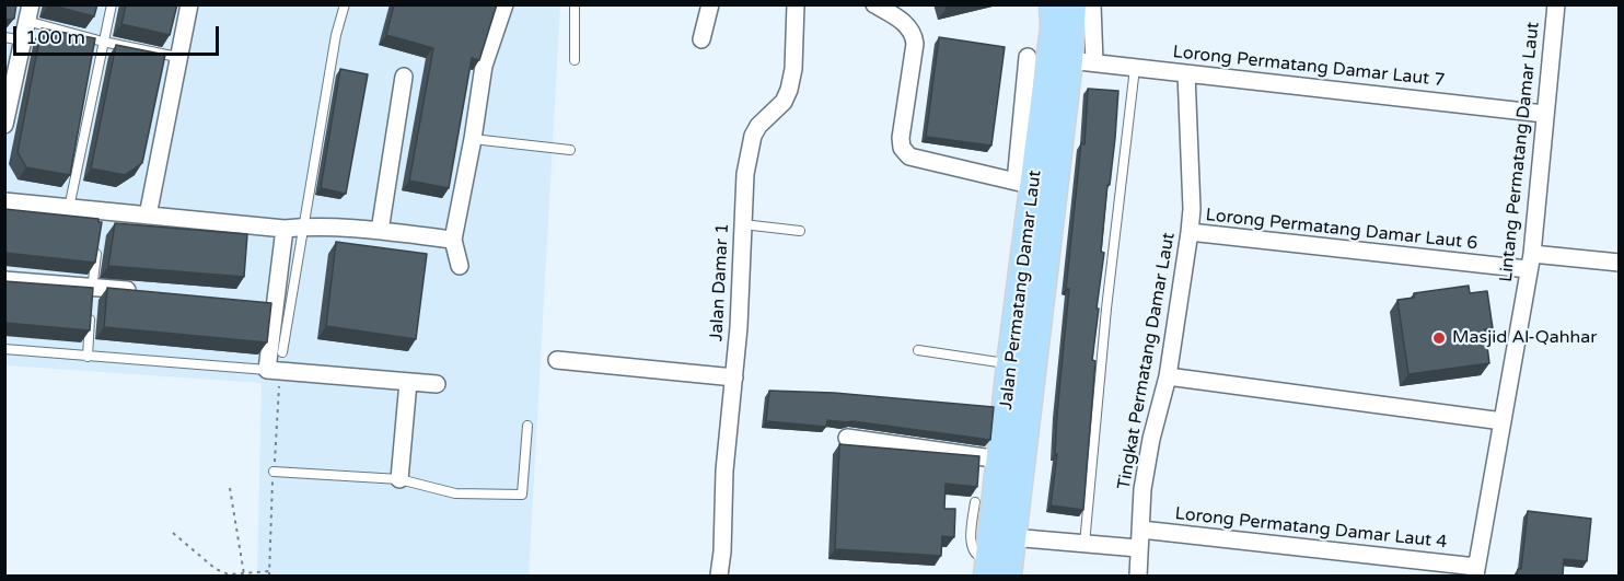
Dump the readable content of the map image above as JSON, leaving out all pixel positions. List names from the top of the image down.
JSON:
{
  "streets": {
    "highway": ["Jalan Permatang Damar Laut"],
    "street": [
      "Lorong Permatang Damar Laut 7",
      "Lintang Permatang Damar Laut",
      "Lorong Permatang Damar Laut 6",
      "Jalan Damar 1",
      "Tingkat Permatang Damar Laut",
      "Lorong Permatang Damar Laut 4"
    ]
  },
  "crossings": [
    ["Lorong Permatang Damar Laut 7", "Lintang Permatang Damar Laut"],
    ["Lorong Permatang Damar Laut 7", "Jalan Permatang Damar Laut"],
    ["Lorong Permatang Damar Laut 7", "Tingkat Permatang Damar Laut"],
    ["Lintang Permatang Damar Laut", "Lorong Permatang Damar Laut 6"],
    ["Lintang Permatang Damar Laut", "Lorong Permatang Damar Laut 4"],
    ["Lorong Permatang Damar Laut 6", "Tingkat Permatang Damar Laut"],
    ["Tingkat Permatang Damar Laut", "Lorong Permatang Damar Laut 4"]
  ],
  "places": ["Masjid Al-Qahhar"],
  "scale_bar": "100 m"
}
